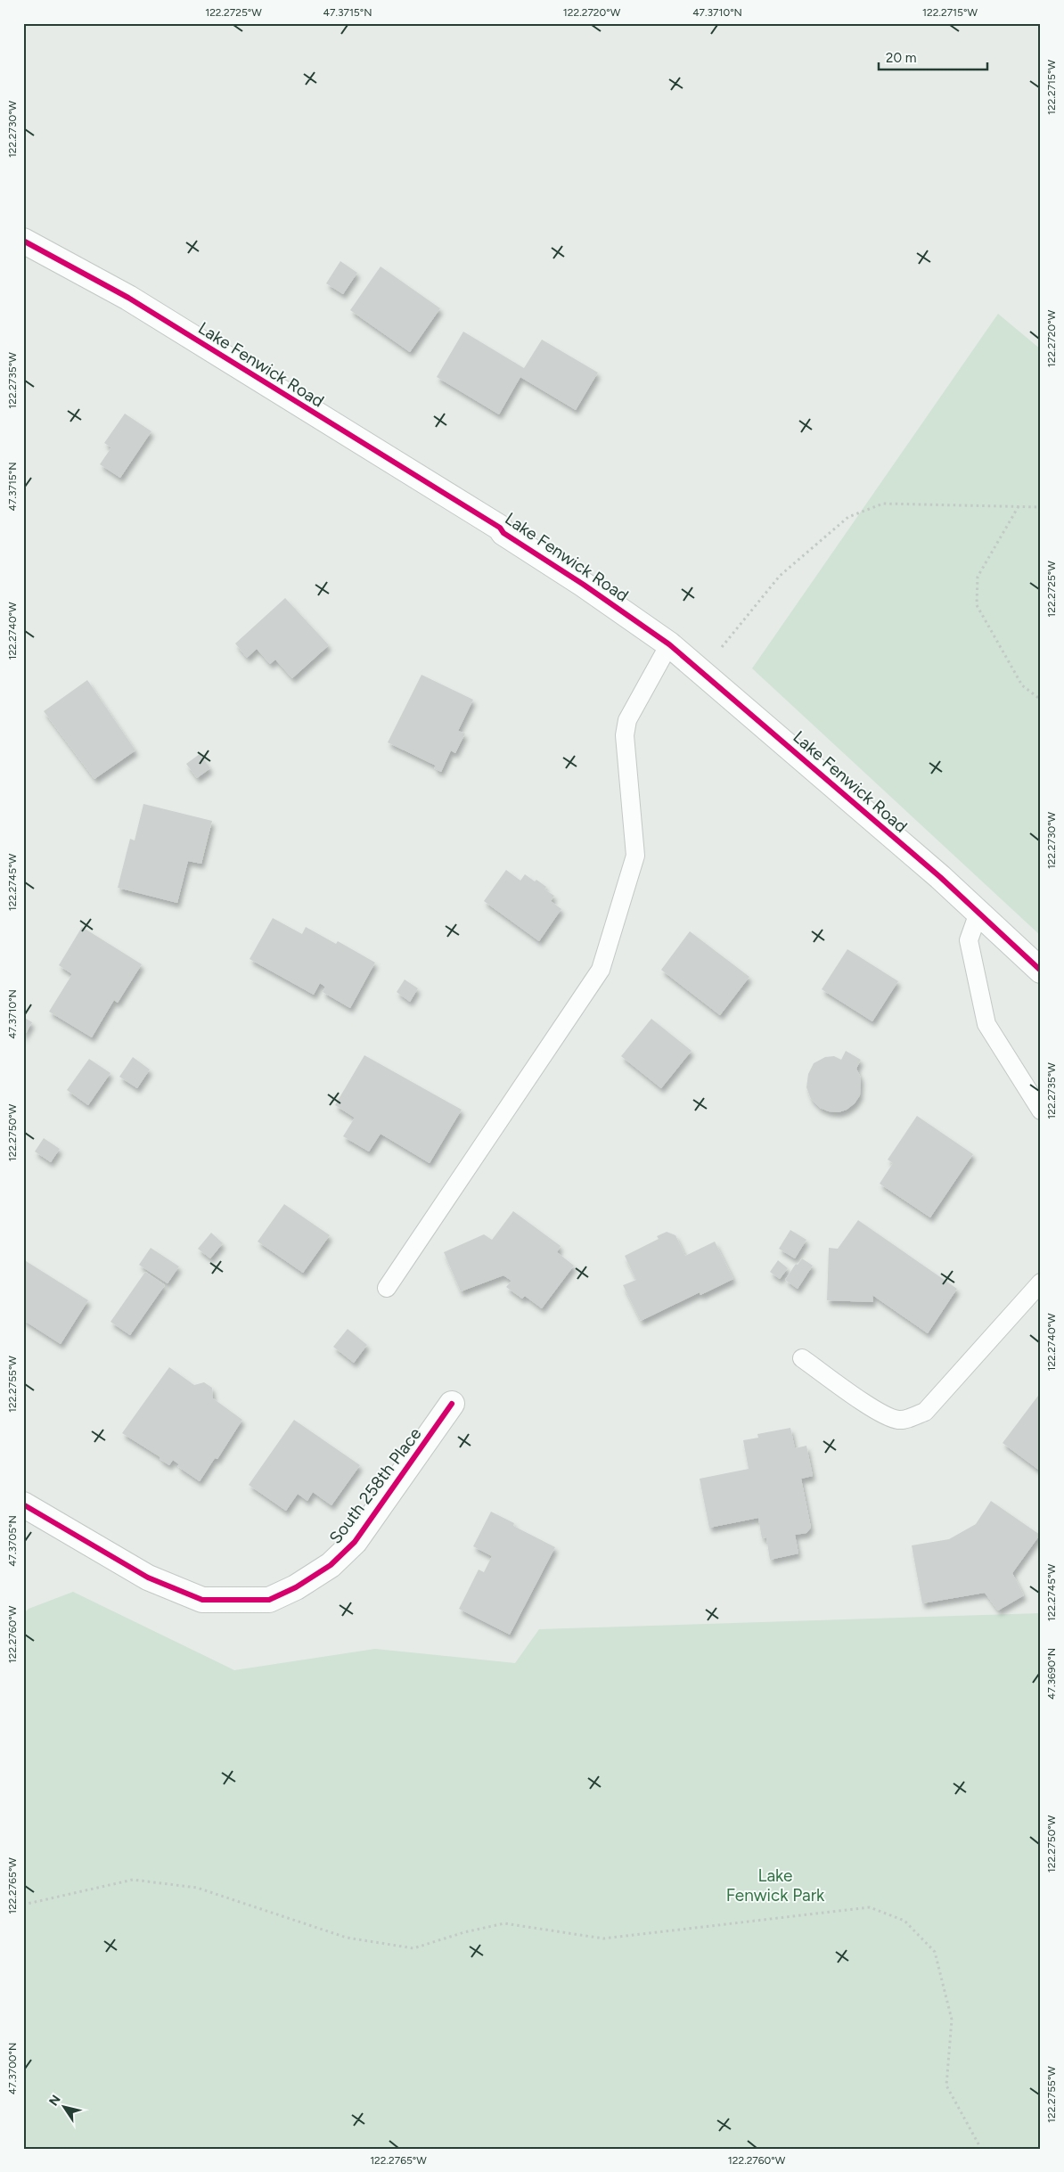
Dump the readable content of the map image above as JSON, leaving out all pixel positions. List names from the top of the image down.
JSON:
{
  "streets": {
    "street": ["Lake Fenwick Road", "South 258th Place"]
  },
  "parks": ["Lake Fenwick Park"],
  "scale_bar": "20 m",
  "north": "top left",
  "coordinates": [
    "122.2725°W",
    "47.3715°N",
    "122.2720°W",
    "47.3710°N",
    "122.2715°W",
    "122.2730°W",
    "122.2735°W",
    "122.2740°W",
    "122.2745°W",
    "122.2750°W",
    "122.2755°W",
    "47.3705°N",
    "122.2760°W",
    "47.3690°N",
    "122.2765°W",
    "47.3700°N"
  ]
}
